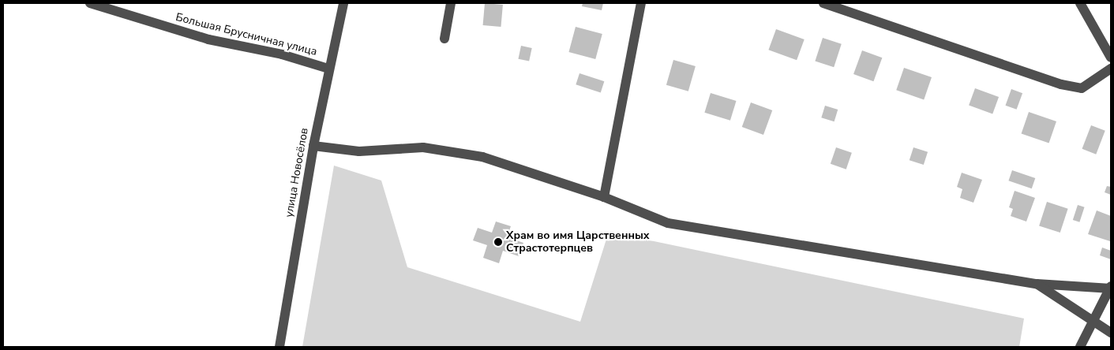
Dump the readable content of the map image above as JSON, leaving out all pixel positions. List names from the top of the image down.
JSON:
{
  "streets": {
    "street": ["Большая Брусничная улица", "улица Новосёлов"]
  },
  "crossings": [
    ["Большая Брусничная улица", "улица Новосёлов"]
  ],
  "places": ["Храм во имя Царственных Страстотерпцев"]
}
